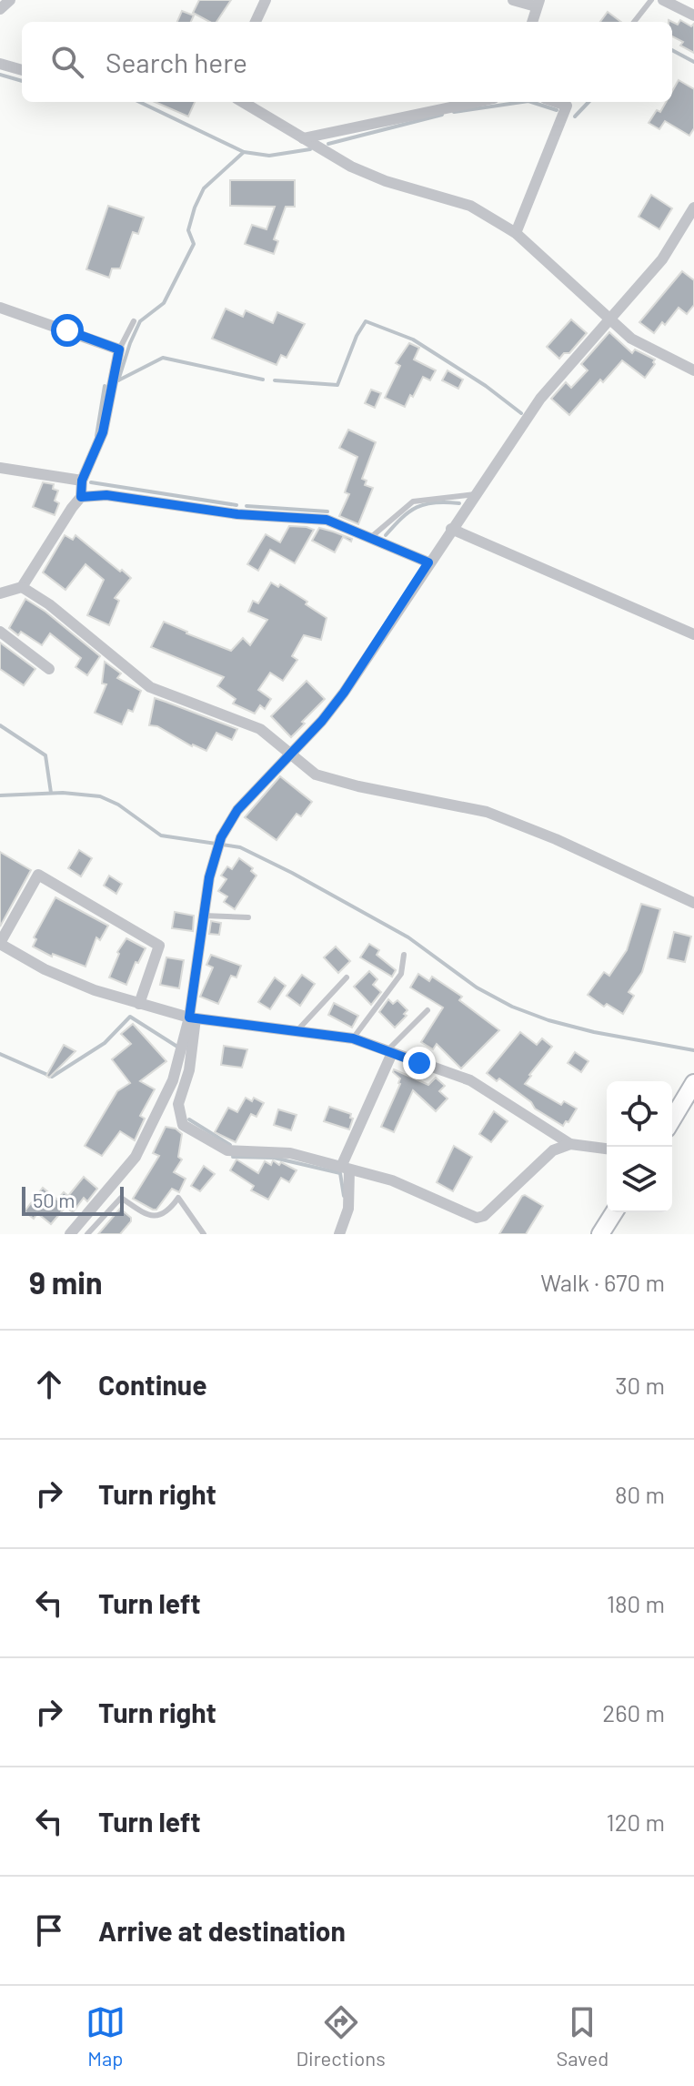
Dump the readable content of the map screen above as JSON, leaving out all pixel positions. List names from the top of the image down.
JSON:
{
  "scale_bar": "50 m",
  "page": {
    "search": "Search here",
    "scale": "50 m",
    "heading": ["9 min", "Walk · 670 m"],
    "list": [
      ["Continue", "30 m"],
      ["Turn right", "80 m"],
      ["Turn left", "180 m"],
      ["Turn right", "260 m"],
      ["Turn left", "120 m"],
      "Arrive at destination"
    ],
    "nav": ["Map", "Directions", "Saved"]
  }
}
